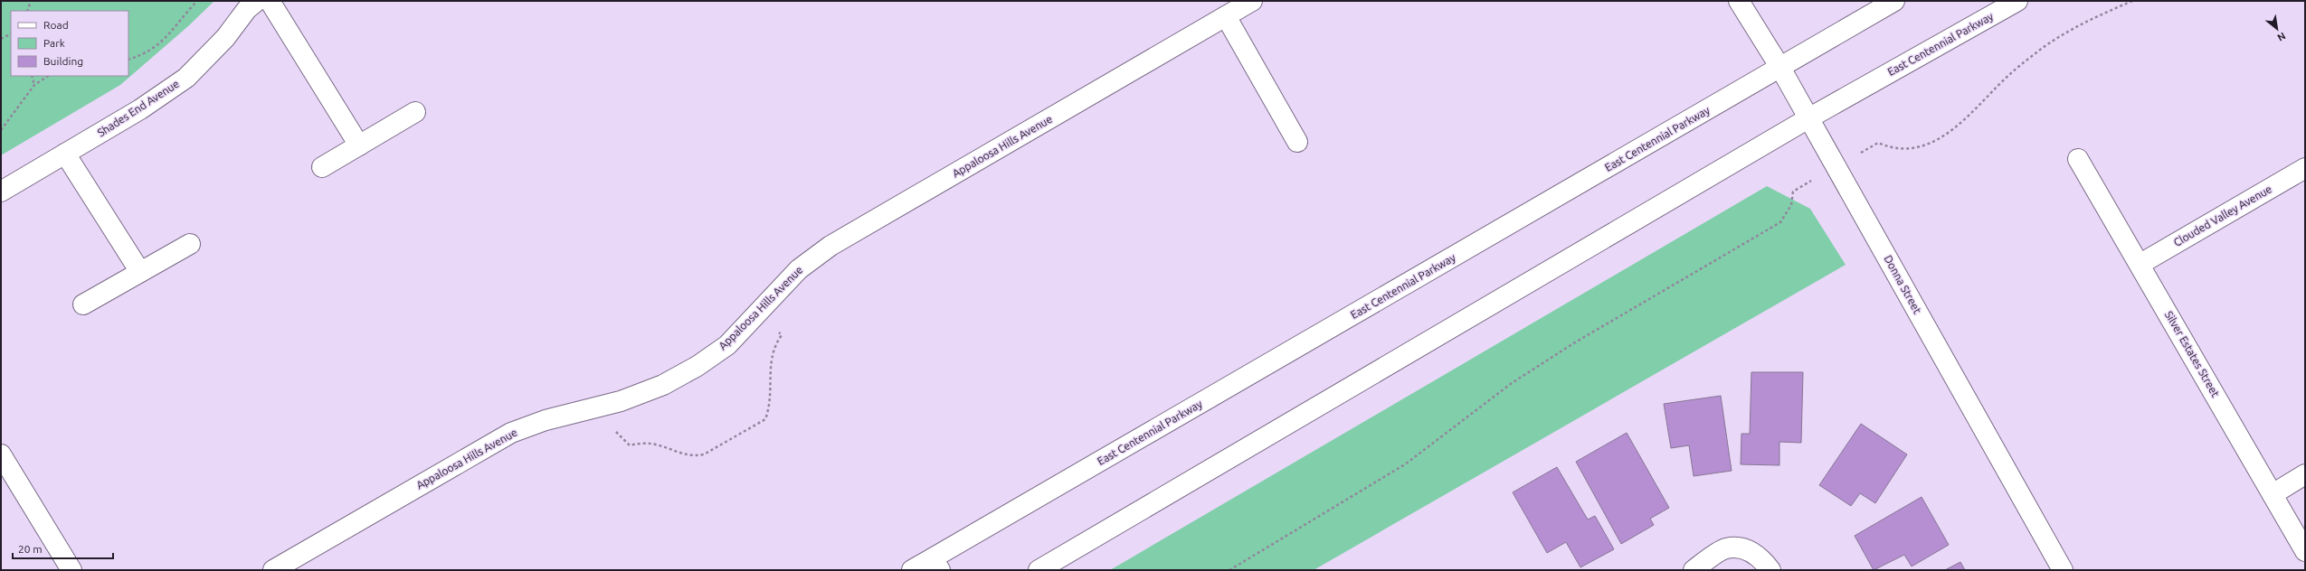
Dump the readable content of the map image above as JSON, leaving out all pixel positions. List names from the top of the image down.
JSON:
{
  "streets": {
    "street": [
      "East Centennial Parkway",
      "Shades End Avenue",
      "Appaloosa Hills Avenue",
      "Clouded Valley Avenue",
      "Donna Street",
      "Silver Estates Street"
    ]
  },
  "crossings": [
    ["East Centennial Parkway", "Donna Street"],
    ["Clouded Valley Avenue", "Silver Estates Street"]
  ],
  "legend": ["Road", "Park", "Building"],
  "scale_bar": "20 m",
  "north": "bottom right"
}
